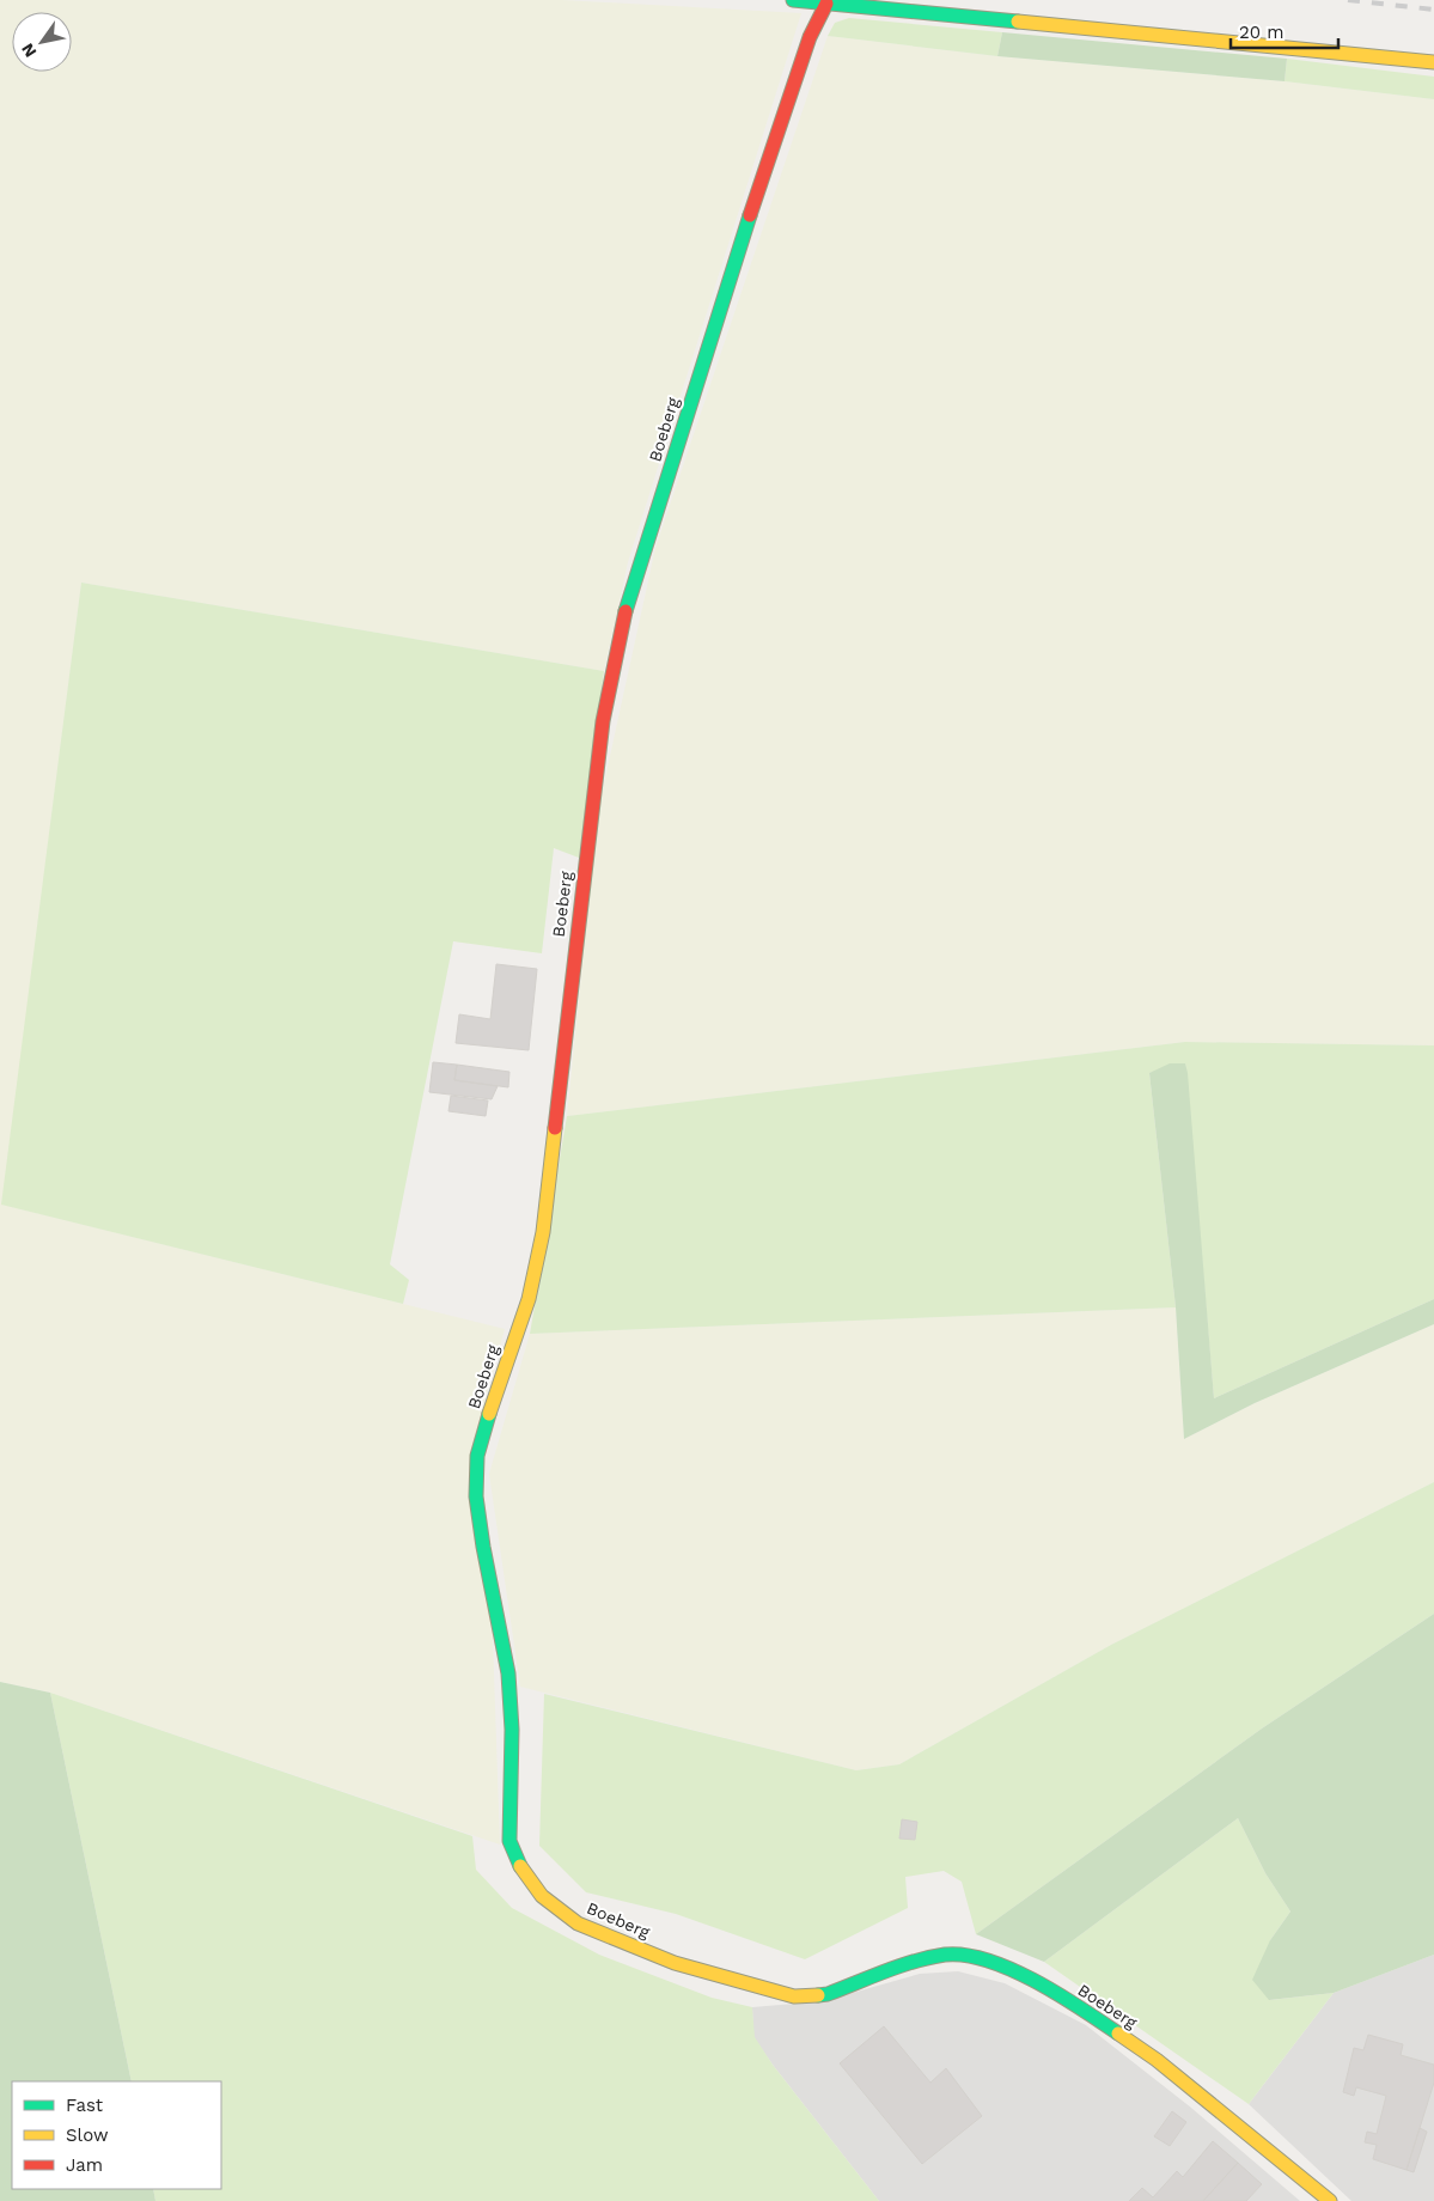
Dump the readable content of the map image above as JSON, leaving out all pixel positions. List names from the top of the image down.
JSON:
{
  "streets": {
    "street": ["Boeberg"]
  },
  "legend": ["Fast", "Slow", "Jam"],
  "scale_bar": "20 m",
  "north": "bottom left"
}
